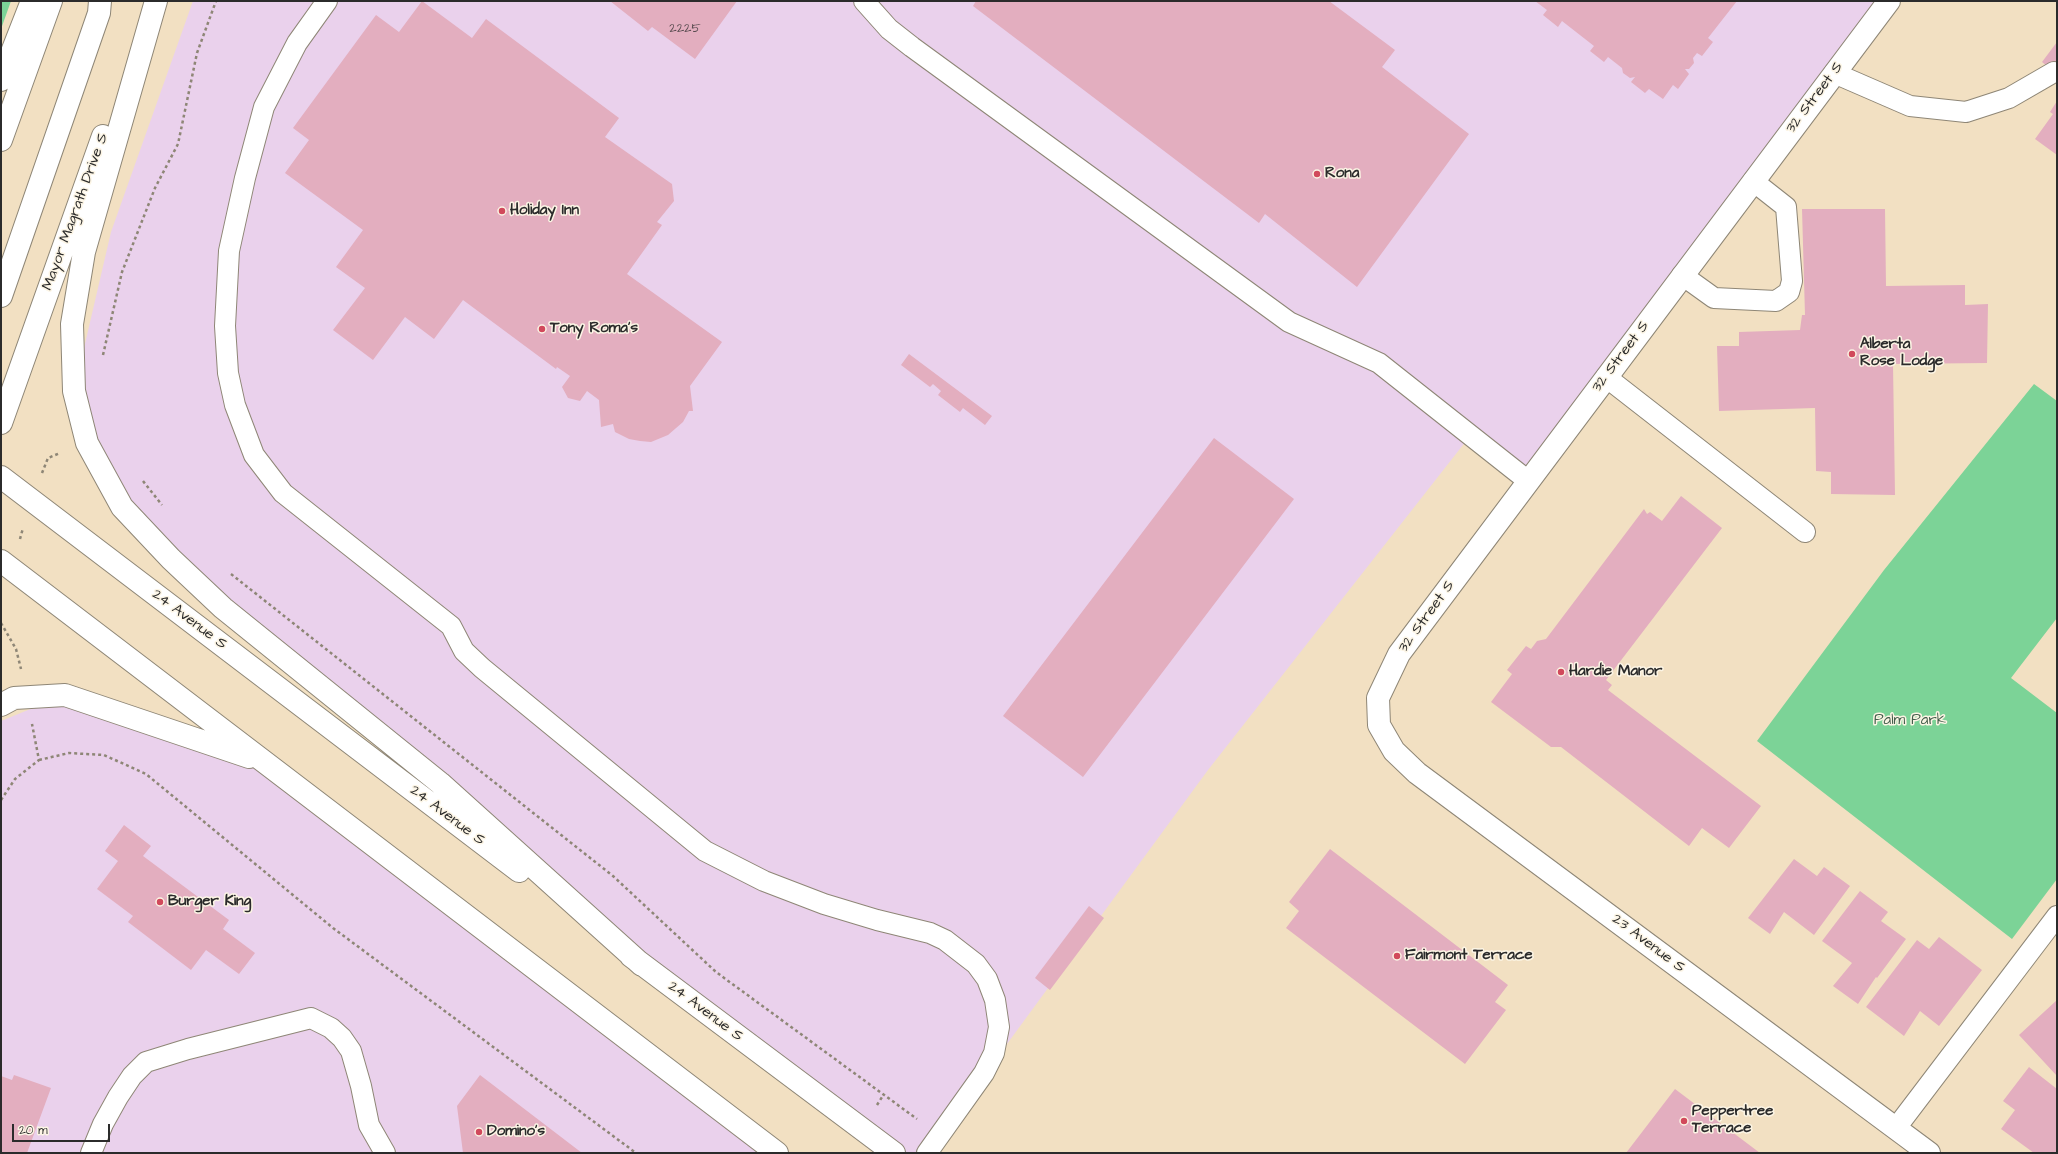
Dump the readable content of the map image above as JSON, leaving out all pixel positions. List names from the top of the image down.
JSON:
{
  "streets": {
    "main road": [
      "32 Street S",
      "Mayor Magrath Drive S",
      "24 Avenue S",
      "23 Avenue S"
    ]
  },
  "crossings": [
    ["32 Street S", "23 Avenue S"]
  ],
  "parks": ["Palm Park"],
  "places": [
    "Rona",
    "Holiday Inn",
    "Tony Roma's",
    "Alberta Rose Lodge",
    "Hardie Manor",
    "Burger King",
    "Fairmont Terrace",
    "Peppertree Terrace",
    "Domino's"
  ],
  "house_numbers": ["2225"],
  "scale_bar": "20 m"
}
